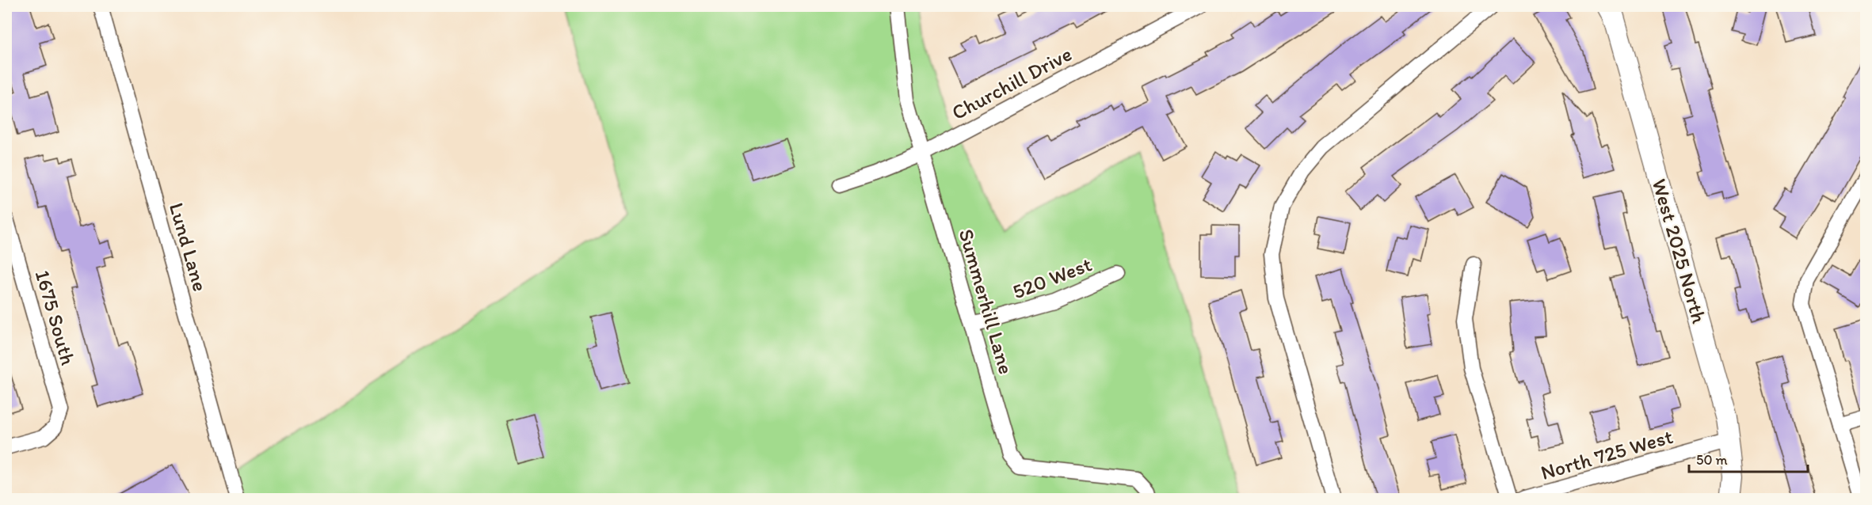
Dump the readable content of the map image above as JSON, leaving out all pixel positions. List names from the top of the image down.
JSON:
{
  "streets": {
    "street": [
      "Churchill Drive",
      "Lund Lane",
      "West 2025 North",
      "520 West",
      "Summerhill Lane",
      "1675 South",
      "North 725 West"
    ]
  },
  "crossings": [
    ["Churchill Drive", "Summerhill Lane"],
    ["West 2025 North", "North 725 West"],
    ["520 West", "Summerhill Lane"]
  ],
  "scale_bar": "50 m"
}
